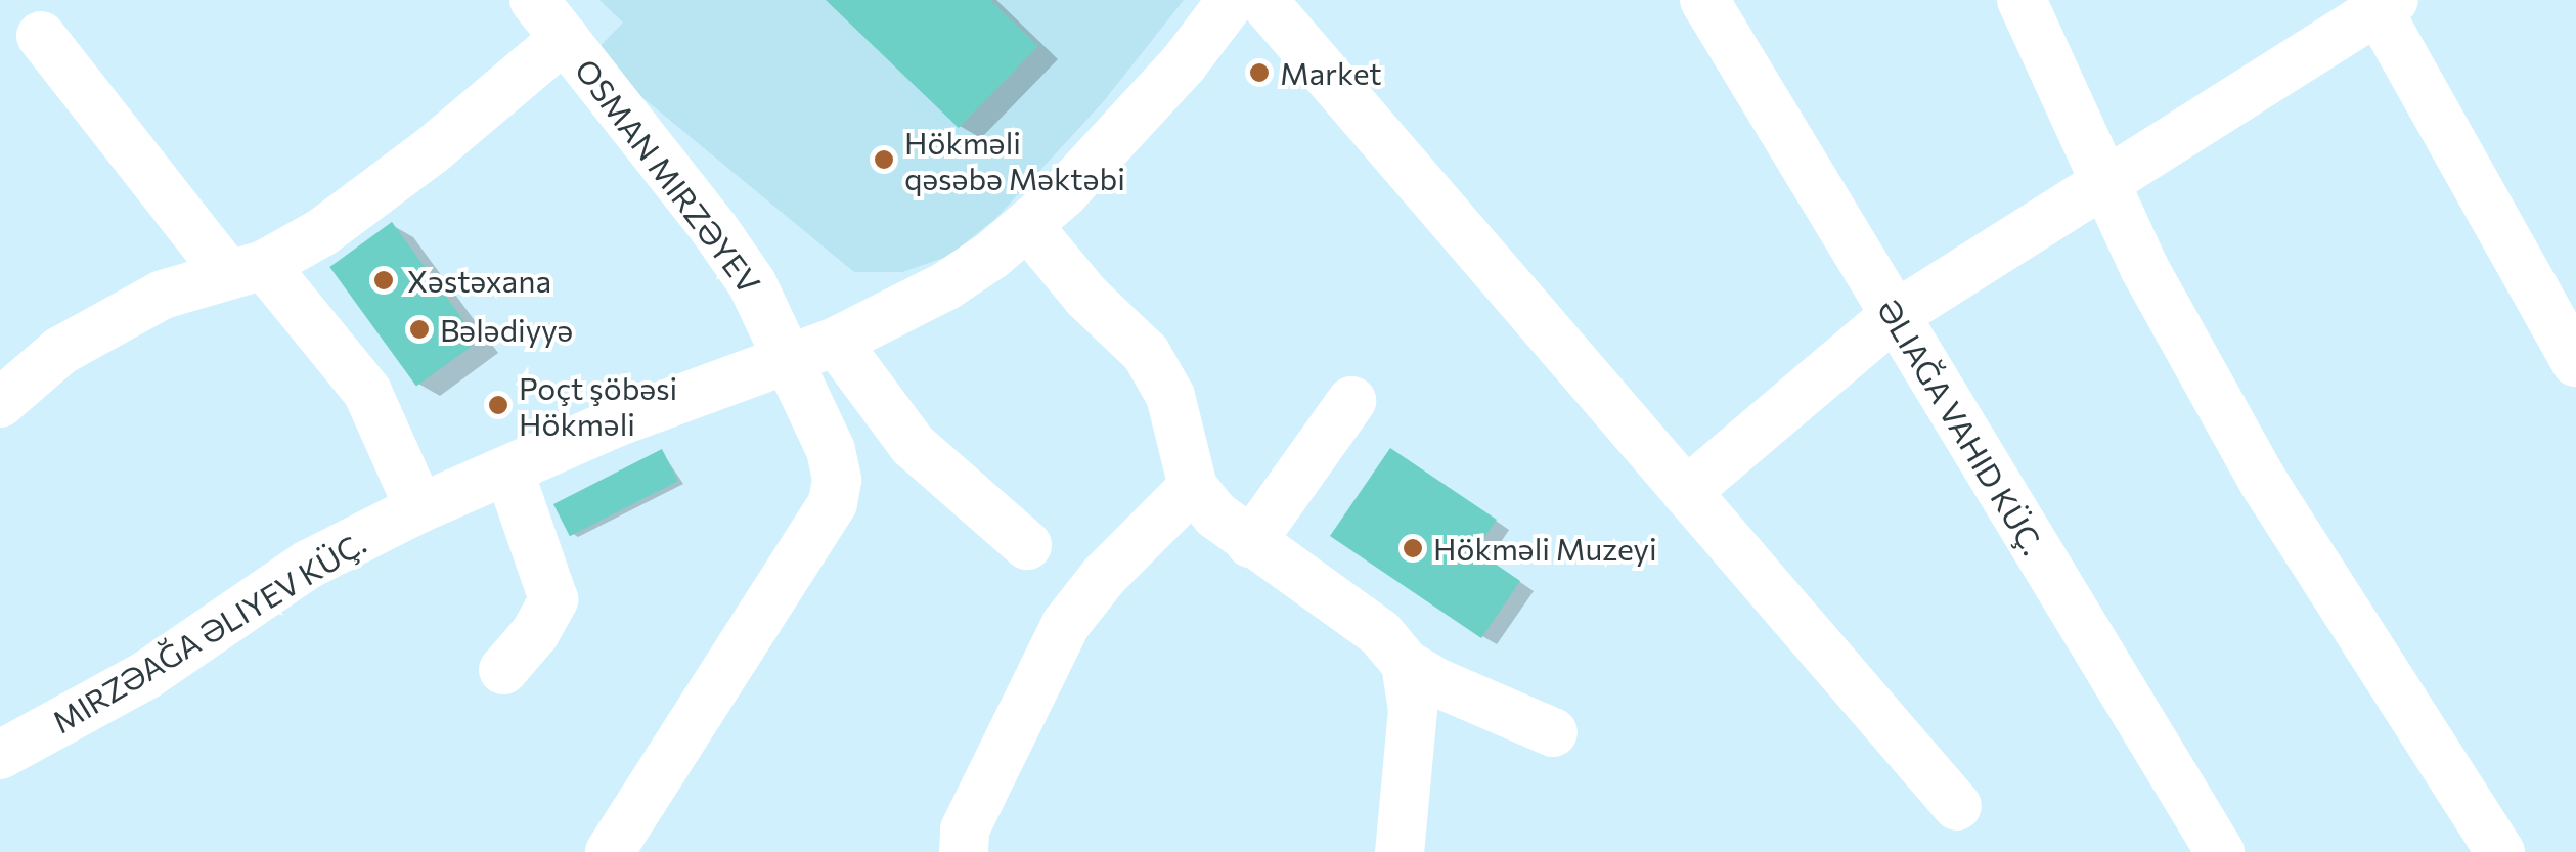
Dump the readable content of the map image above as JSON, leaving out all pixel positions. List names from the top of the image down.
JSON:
{
  "streets": {
    "street": ["OSMAN MIRZƏYEV", "ƏLIAĞA VAHID KÜÇ.", "MIRZƏAĞA ƏLIYEV KÜÇ."]
  },
  "crossings": [
    ["OSMAN MIRZƏYEV", "MIRZƏAĞA ƏLIYEV KÜÇ."]
  ],
  "places": [
    "Market",
    "Hökməli qəsəbə Məktəbi",
    "Xəstəxana",
    "Bələdiyyə",
    "Poçt şöbəsi Hökməli",
    "Hökməli Muzeyi"
  ]
}
